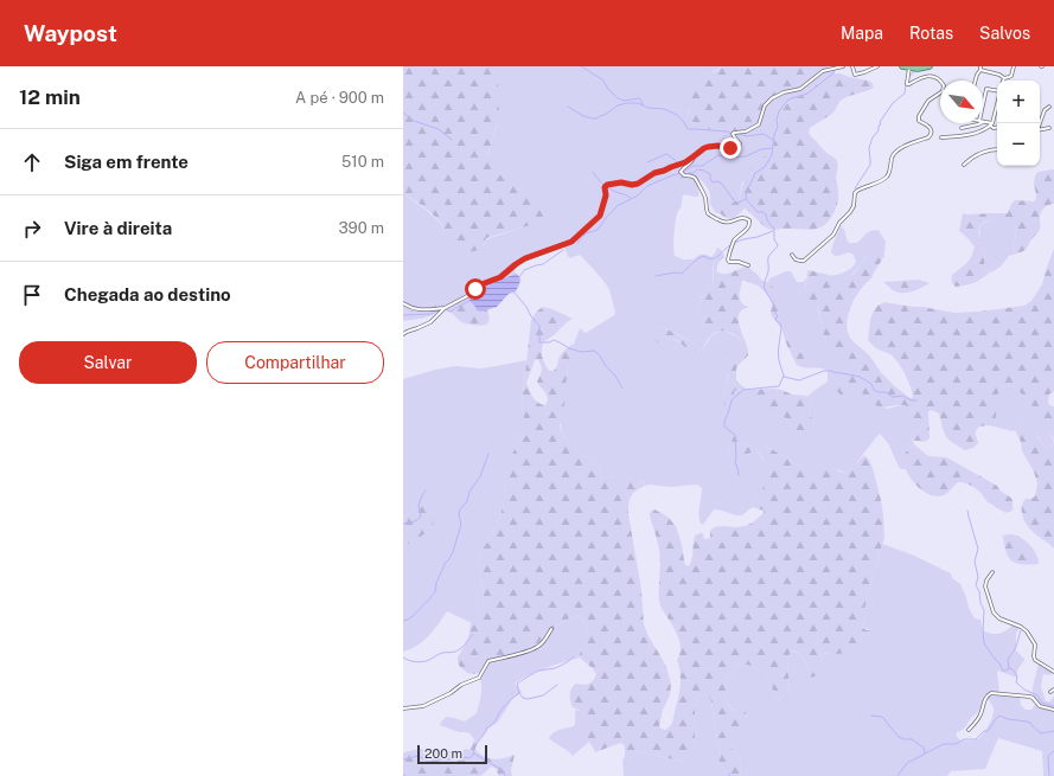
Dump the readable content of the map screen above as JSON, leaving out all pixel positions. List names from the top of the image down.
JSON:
{
  "scale_bar": "200 m",
  "north": "bottom right",
  "page": {
    "header": "Waypost",
    "nav": ["Mapa", "Rotas", "Salvos"],
    "heading": ["12 min", "A pé · 900 m"],
    "map_buttons": ["+", "−"],
    "list": [
      ["Siga em frente", "510 m"],
      ["Vire à direita", "390 m"],
      "Chegada ao destino"
    ],
    "buttons": ["Salvar", "Compartilhar"],
    "scale": "200 m"
  }
}
